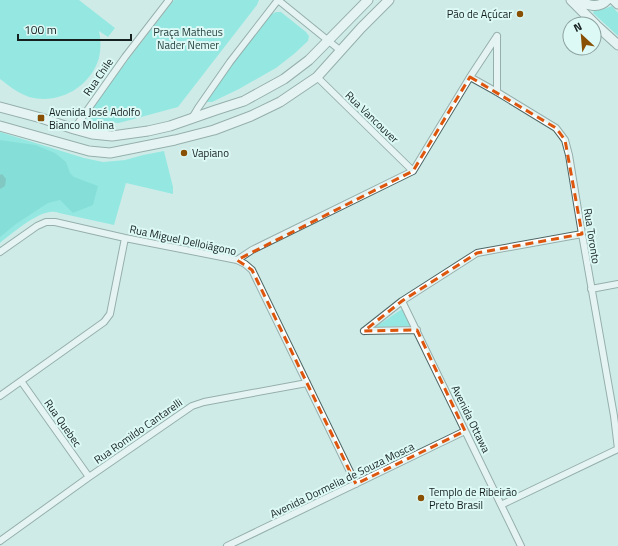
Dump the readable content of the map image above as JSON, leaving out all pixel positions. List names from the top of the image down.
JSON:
{
  "streets": {
    "street": [
      "Rua Chile",
      "Rua Vancouver",
      "Rua Toronto",
      "Rua Miguel Delloiágono",
      "Avenida Ottawa",
      "Rua Quebec",
      "Rua Romildo Cantarelli",
      "Avenida Dormelia de Souza Mosca"
    ]
  },
  "crossings": [
    ["Rua Toronto", "Avenida Ottawa"],
    ["Rua Miguel Delloiágono", "Rua Romildo Cantarelli"],
    ["Rua Miguel Delloiágono", "Avenida Dormelia de Souza Mosca"],
    ["Avenida Ottawa", "Avenida Dormelia de Souza Mosca"],
    ["Rua Quebec", "Rua Romildo Cantarelli"]
  ],
  "parks": ["Praça Matheus Nader Nemer"],
  "places": {
    "other": ["Pão de Açúcar", "Vapiano", "Templo de Ribeirão Preto Brasil"],
    "transit": ["Avenida José Adolfo Bianco Molina"]
  },
  "scale_bar": "100 m",
  "north": "top left"
}
